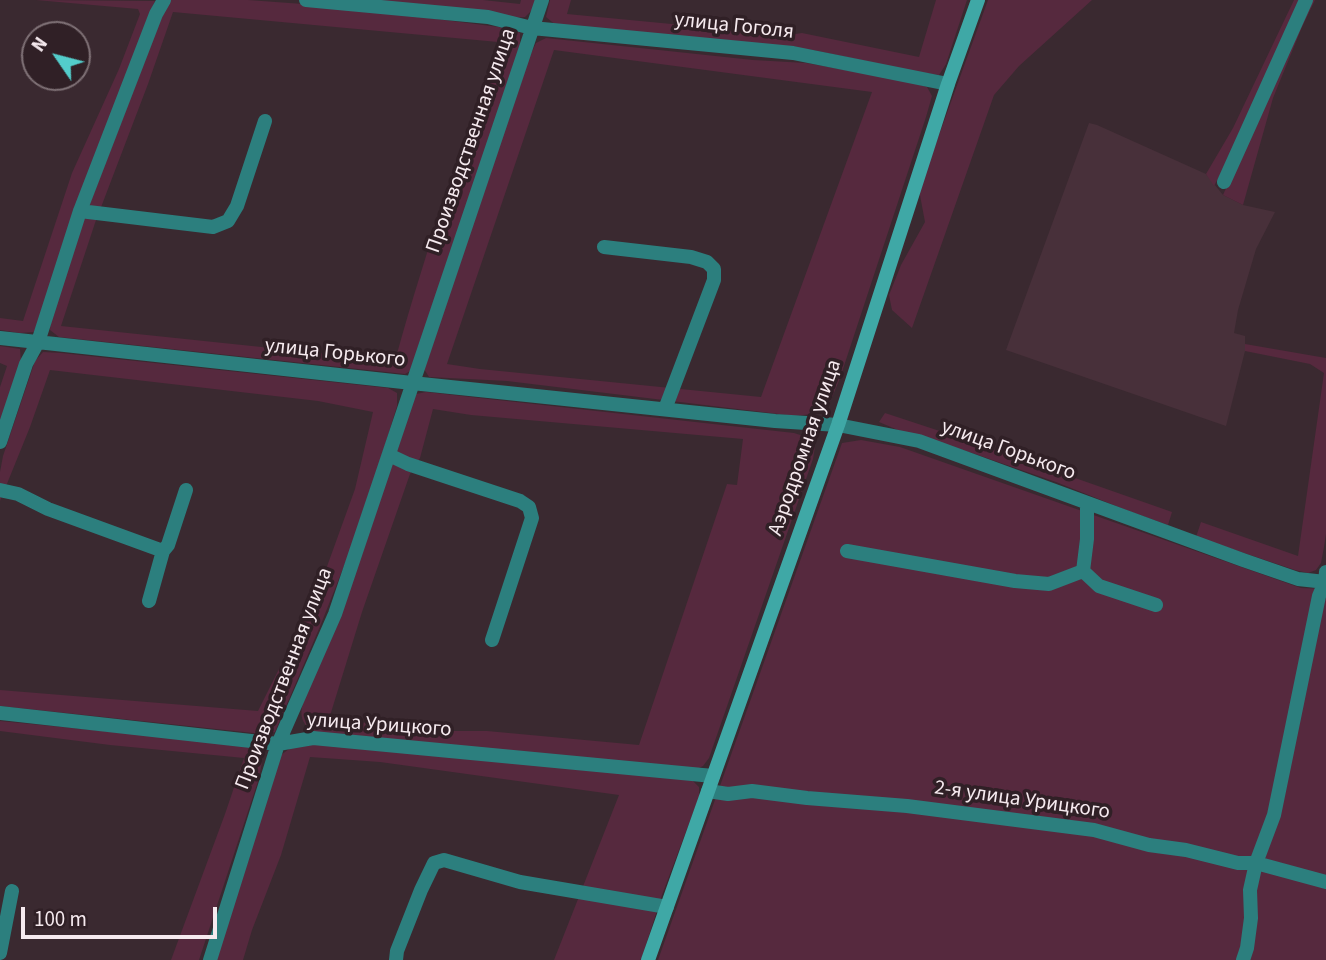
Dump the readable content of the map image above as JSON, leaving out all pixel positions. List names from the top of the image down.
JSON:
{
  "streets": {
    "street": [
      "улица Гоголя",
      "Производственная улица",
      "улица Горького",
      "Аэродромная улица",
      "улица Урицкого",
      "2-я улица Урицкого"
    ]
  },
  "crossings": [
    ["улица Гоголя", "Производственная улица"],
    ["улица Гоголя", "Аэродромная улица"],
    ["Производственная улица", "улица Горького"],
    ["Производственная улица", "улица Урицкого"],
    ["улица Горького", "Аэродромная улица"],
    ["Аэродромная улица", "улица Урицкого"],
    ["Аэродромная улица", "2-я улица Урицкого"]
  ],
  "scale_bar": "100 m",
  "north": "top left"
}
